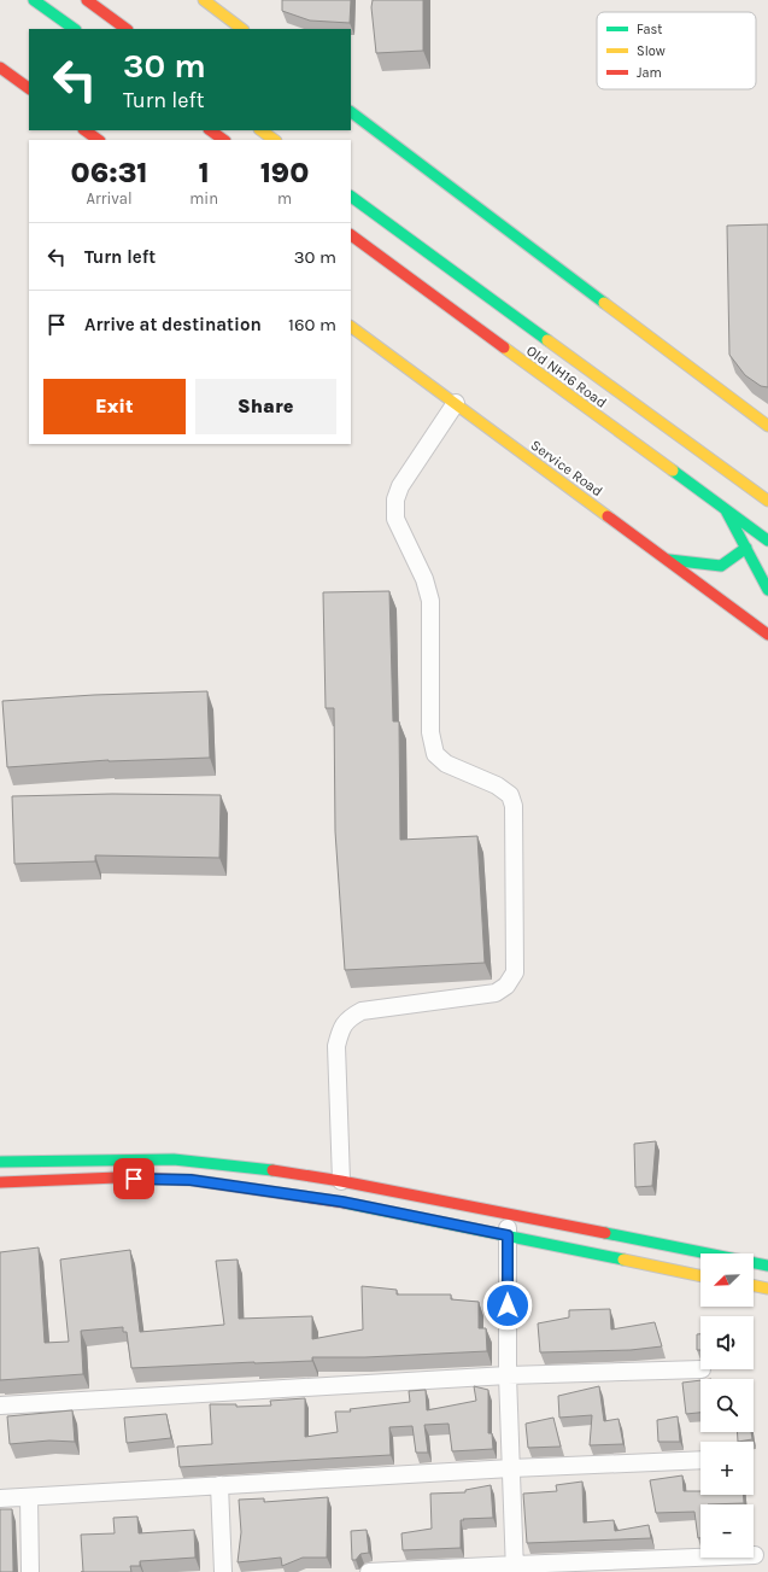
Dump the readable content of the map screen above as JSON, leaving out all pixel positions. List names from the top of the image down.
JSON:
{
  "streets": {
    "main road": ["Old NH16 Road", "Service Road"]
  },
  "legend": ["Fast", "Slow", "Jam"],
  "north": "bottom left",
  "page": {
    "turn": ["30 m", "Turn left"],
    "eta": [
      "06:31",
      "Arrival",
      "1",
      "min",
      "190",
      "m"
    ],
    "list": [
      {
        "name": "Turn left",
        "value": "30 m"
      },
      {
        "name": "Arrive at destination",
        "value": "160 m"
      }
    ],
    "buttons": ["Exit", "Share"],
    "map_buttons": ["+", "−"]
  }
}
